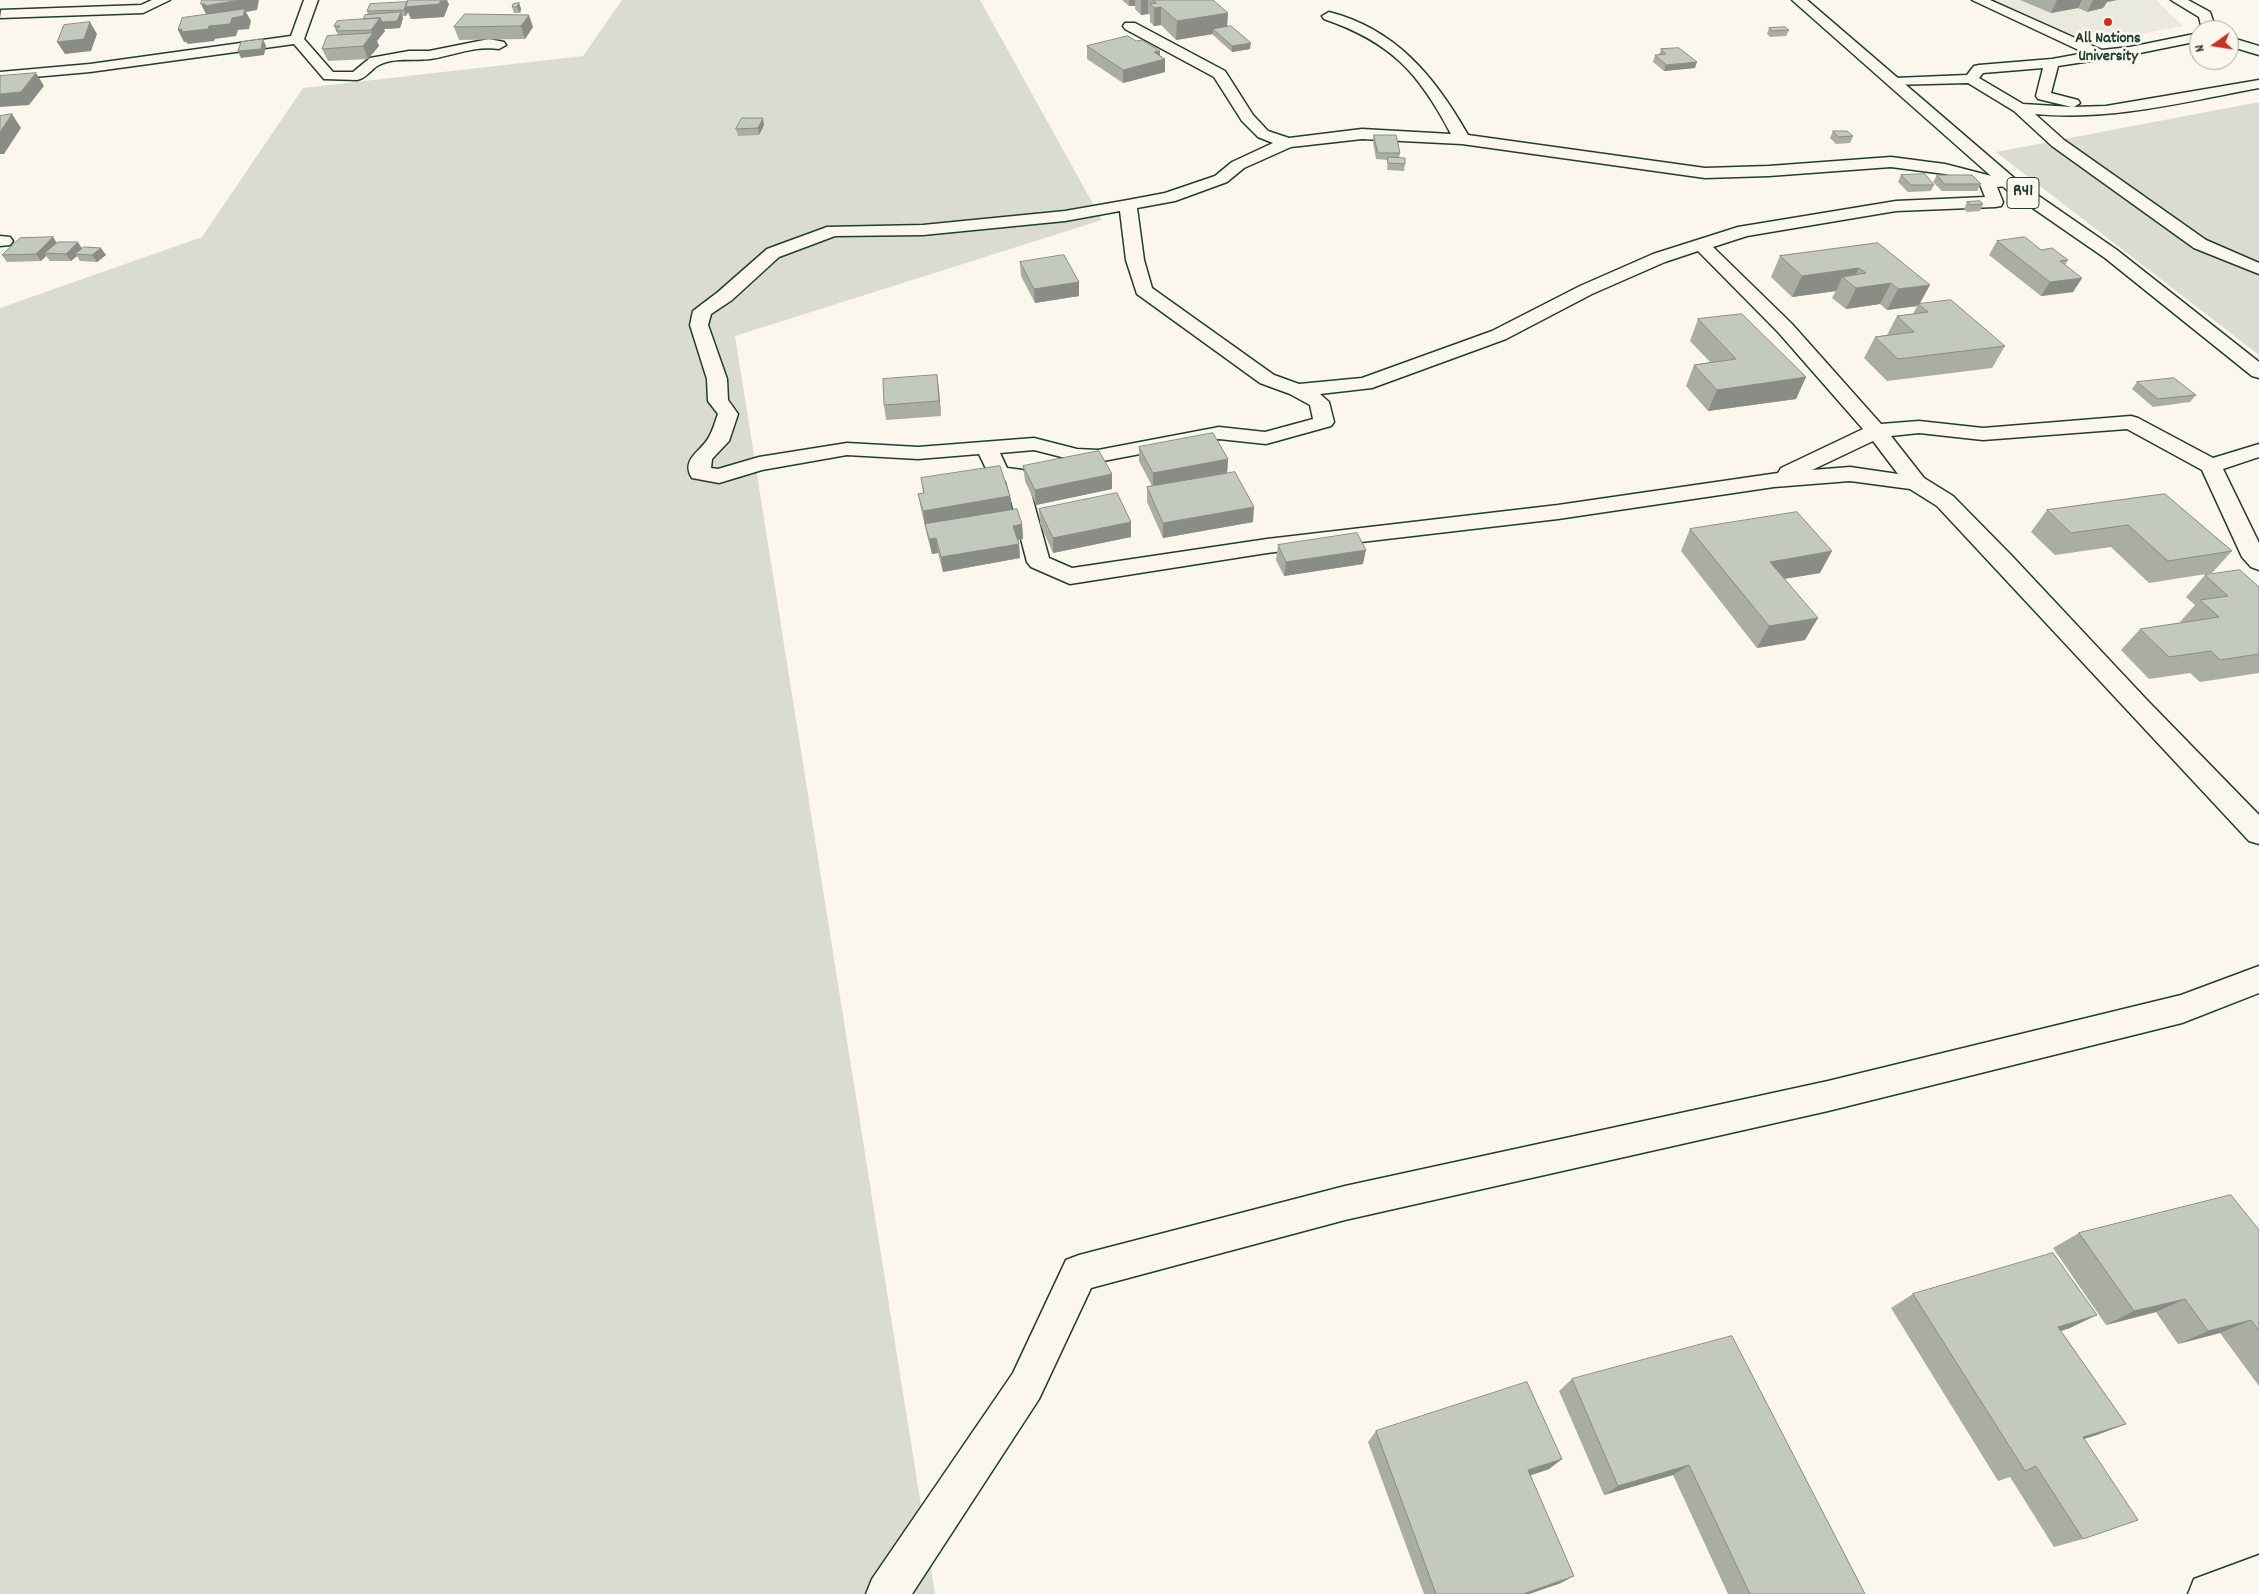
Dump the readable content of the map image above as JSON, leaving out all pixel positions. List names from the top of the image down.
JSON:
{
  "streets": {
    "street": ["R41"]
  },
  "places": ["All Nations University"],
  "north": "left"
}
